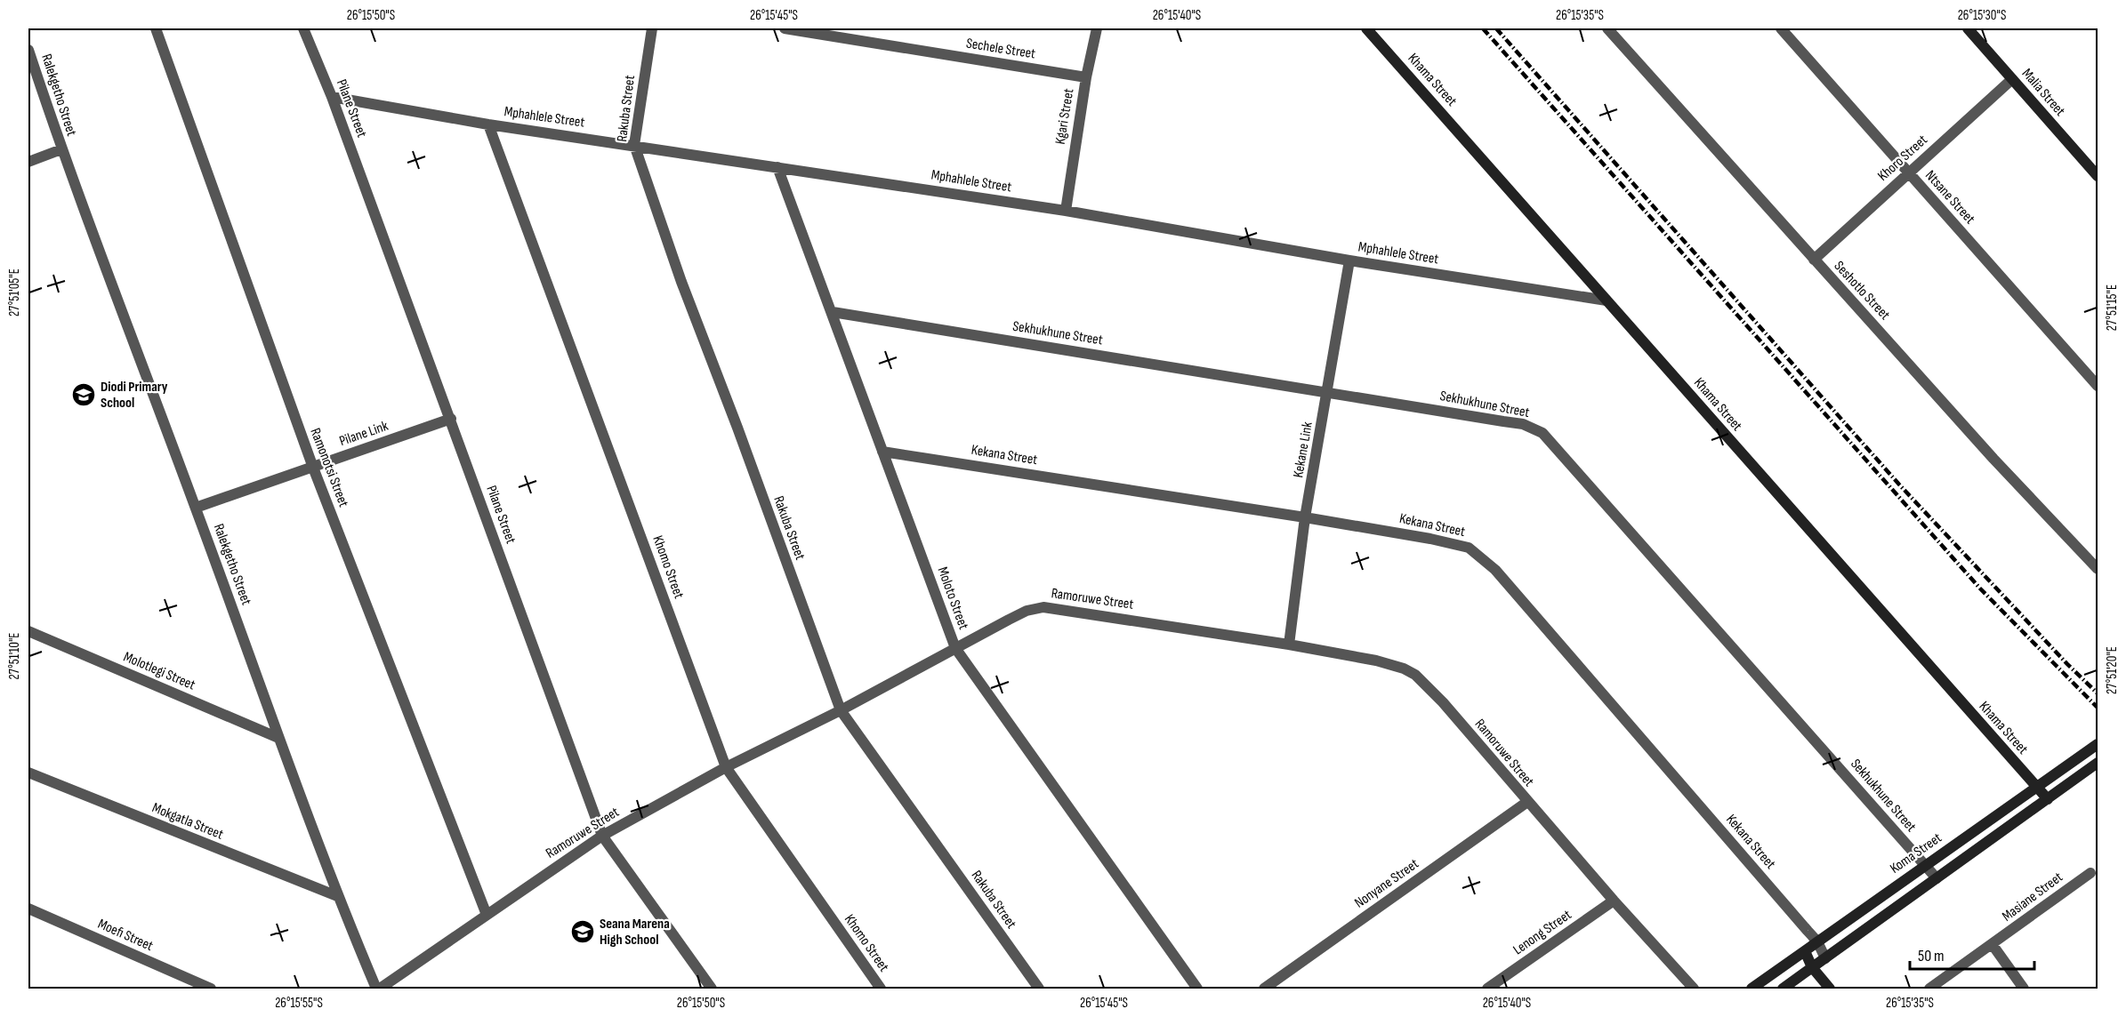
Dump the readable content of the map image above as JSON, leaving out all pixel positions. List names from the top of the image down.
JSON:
{
  "streets": {
    "street": [
      "Sechele Street",
      "Khama Street",
      "Malia Street",
      "Ralekgetho Street",
      "Pilane Street",
      "Rakuba Street",
      "Kgari Street",
      "Mphahlele Street",
      "Khoro Street",
      "Ntsane Street",
      "Seshotlo Street",
      "Sekhukhune Street",
      "Pilane Link",
      "Kekane Link",
      "Kekana Street",
      "Ramonotsi Street",
      "Khomo Street",
      "Moloto Street",
      "Ramoruwe Street",
      "Molotlegi Street",
      "Mokgatla Street",
      "Koma Street",
      "Nonyane Street",
      "Masiane Street",
      "Lenong Street",
      "Moefi Street"
    ]
  },
  "crossings": [
    ["Sechele Street", "Kgari Street"],
    ["Khama Street", "Mphahlele Street"],
    ["Khama Street", "Koma Street"],
    ["Malia Street", "Khoro Street"],
    ["Ralekgetho Street", "Pilane Link"],
    ["Ralekgetho Street", "Ramoruwe Street"],
    ["Ralekgetho Street", "Molotlegi Street"],
    ["Ralekgetho Street", "Mokgatla Street"],
    ["Pilane Street", "Mphahlele Street"],
    ["Pilane Street", "Pilane Link"],
    ["Pilane Street", "Ramoruwe Street"],
    ["Rakuba Street", "Mphahlele Street"],
    ["Rakuba Street", "Ramoruwe Street"],
    ["Kgari Street", "Mphahlele Street"],
    ["Mphahlele Street", "Kekane Link"],
    ["Mphahlele Street", "Khomo Street"],
    ["Mphahlele Street", "Moloto Street"],
    ["Khoro Street", "Ntsane Street"],
    ["Khoro Street", "Seshotlo Street"],
    ["Sekhukhune Street", "Kekane Link"],
    ["Sekhukhune Street", "Moloto Street"],
    ["Sekhukhune Street", "Koma Street"],
    ["Pilane Link", "Ramonotsi Street"],
    ["Kekane Link", "Kekana Street"],
    ["Kekane Link", "Ramoruwe Street"],
    ["Kekana Street", "Moloto Street"],
    ["Kekana Street", "Koma Street"],
    ["Ramonotsi Street", "Ramoruwe Street"],
    ["Khomo Street", "Ramoruwe Street"],
    ["Moloto Street", "Ramoruwe Street"],
    ["Ramoruwe Street", "Nonyane Street"],
    ["Ramoruwe Street", "Lenong Street"]
  ],
  "places": {
    "school or university": ["Diodi Primary School", "Seana Marena High School"]
  },
  "scale_bar": "50 m",
  "coordinates": [
    "26°15'50\"S",
    "26°15'45\"S",
    "26°15'40\"S",
    "26°15'35\"S",
    "26°15'30\"S",
    "27°51'05\"E",
    "27°51'15\"E",
    "27°51'10\"E",
    "27°51'20\"E",
    "26°15'55\"S"
  ]
}
